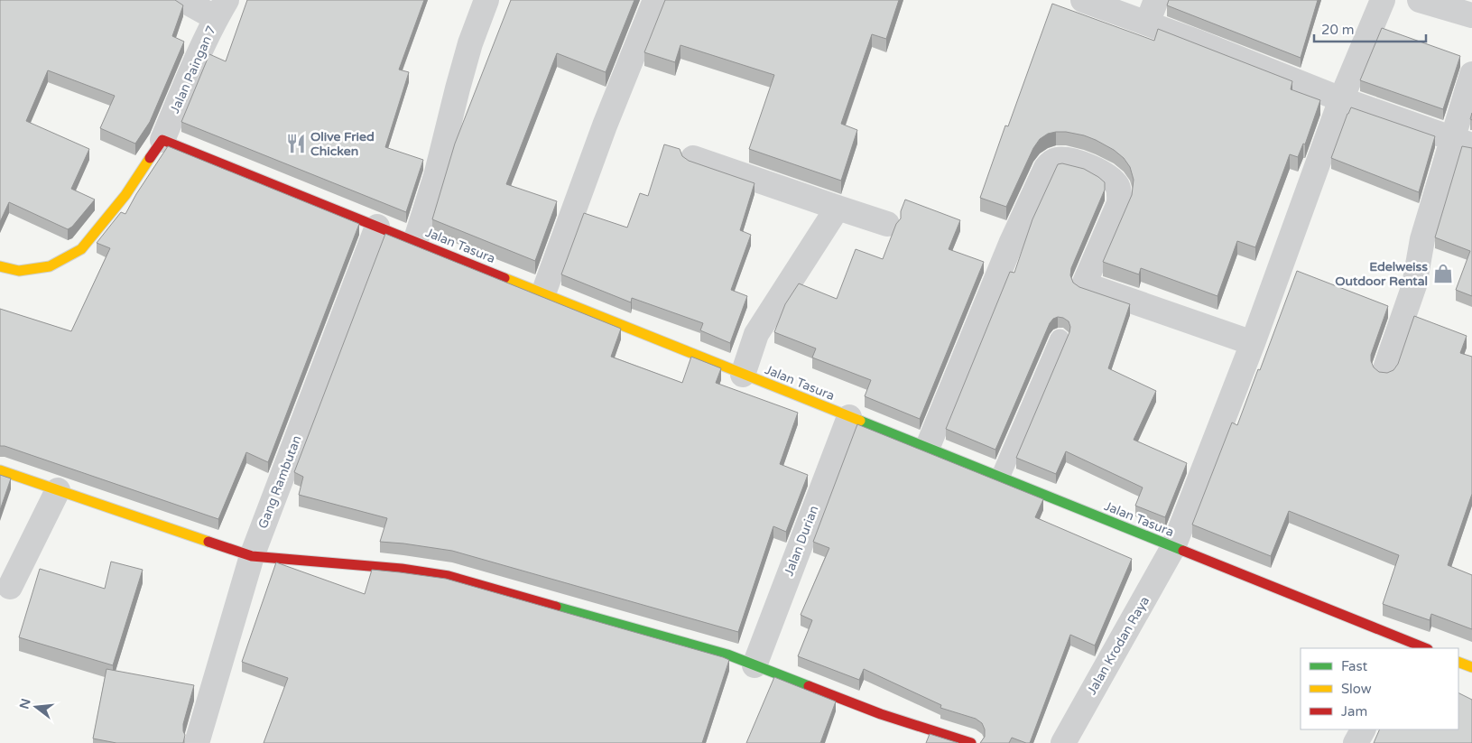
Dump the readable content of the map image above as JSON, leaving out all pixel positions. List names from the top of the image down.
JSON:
{
  "streets": {
    "street": [
      "Jalan Paingan 7",
      "Jalan Tasura",
      "Gang Rambutan",
      "Jalan Durian",
      "Jalan Krodan Raya"
    ]
  },
  "crossings": [
    ["Jalan Paingan 7", "Jalan Tasura"],
    ["Jalan Tasura", "Gang Rambutan"],
    ["Jalan Tasura", "Jalan Durian"],
    ["Jalan Tasura", "Jalan Krodan Raya"]
  ],
  "places": {
    "restaurant": ["Olive Fried Chicken"],
    "shop": ["Edelweiss Outdoor Rental"]
  },
  "legend": ["Fast", "Slow", "Jam"],
  "scale_bar": "20 m",
  "north": "left"
}
